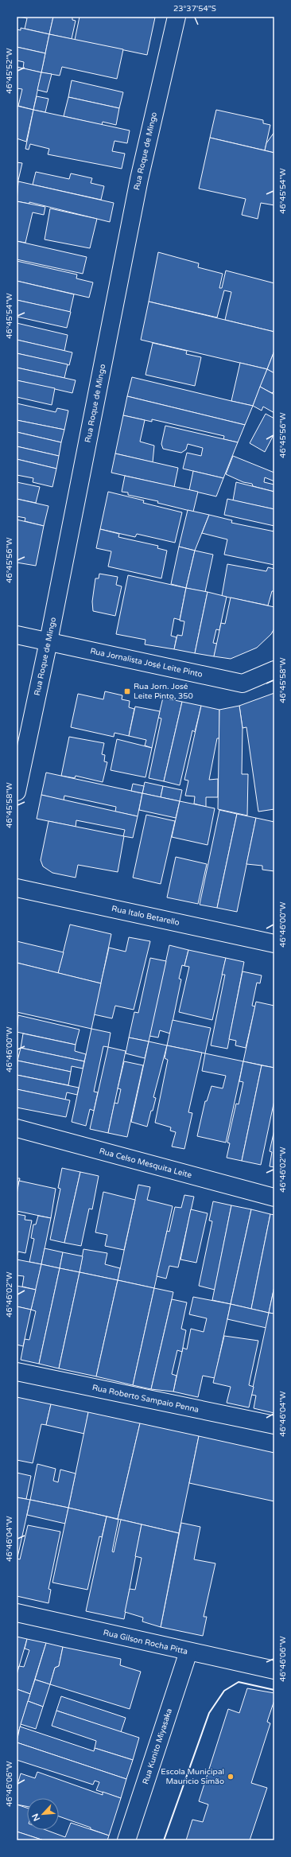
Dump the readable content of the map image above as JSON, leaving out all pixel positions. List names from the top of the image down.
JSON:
{
  "streets": {
    "street": [
      "Rua Roque de Mingo",
      "Rua Jornalista José Leite Pinto",
      "Rua Italo Betarello",
      "Rua Celso Mesquita Leite",
      "Rua Roberto Sampaio Penna",
      "Rua Gilson Rocha Pitta",
      "Rua Kunito Miyasaka"
    ]
  },
  "crossings": [
    ["Rua Roque de Mingo", "Rua Jornalista José Leite Pinto"],
    ["Rua Gilson Rocha Pitta", "Rua Kunito Miyasaka"]
  ],
  "places": {
    "transit": ["Rua Jorn. José Leite Pinto, 350"],
    "other": ["Escola Municipal Mauricio Simão"]
  },
  "north": "bottom left",
  "coordinates": [
    "23°37'54\"S",
    "46°45'52\"W",
    "46°45'54\"W",
    "46°45'56\"W",
    "46°45'58\"W",
    "46°46'00\"W",
    "46°46'02\"W",
    "46°46'04\"W",
    "46°46'06\"W"
  ]
}
